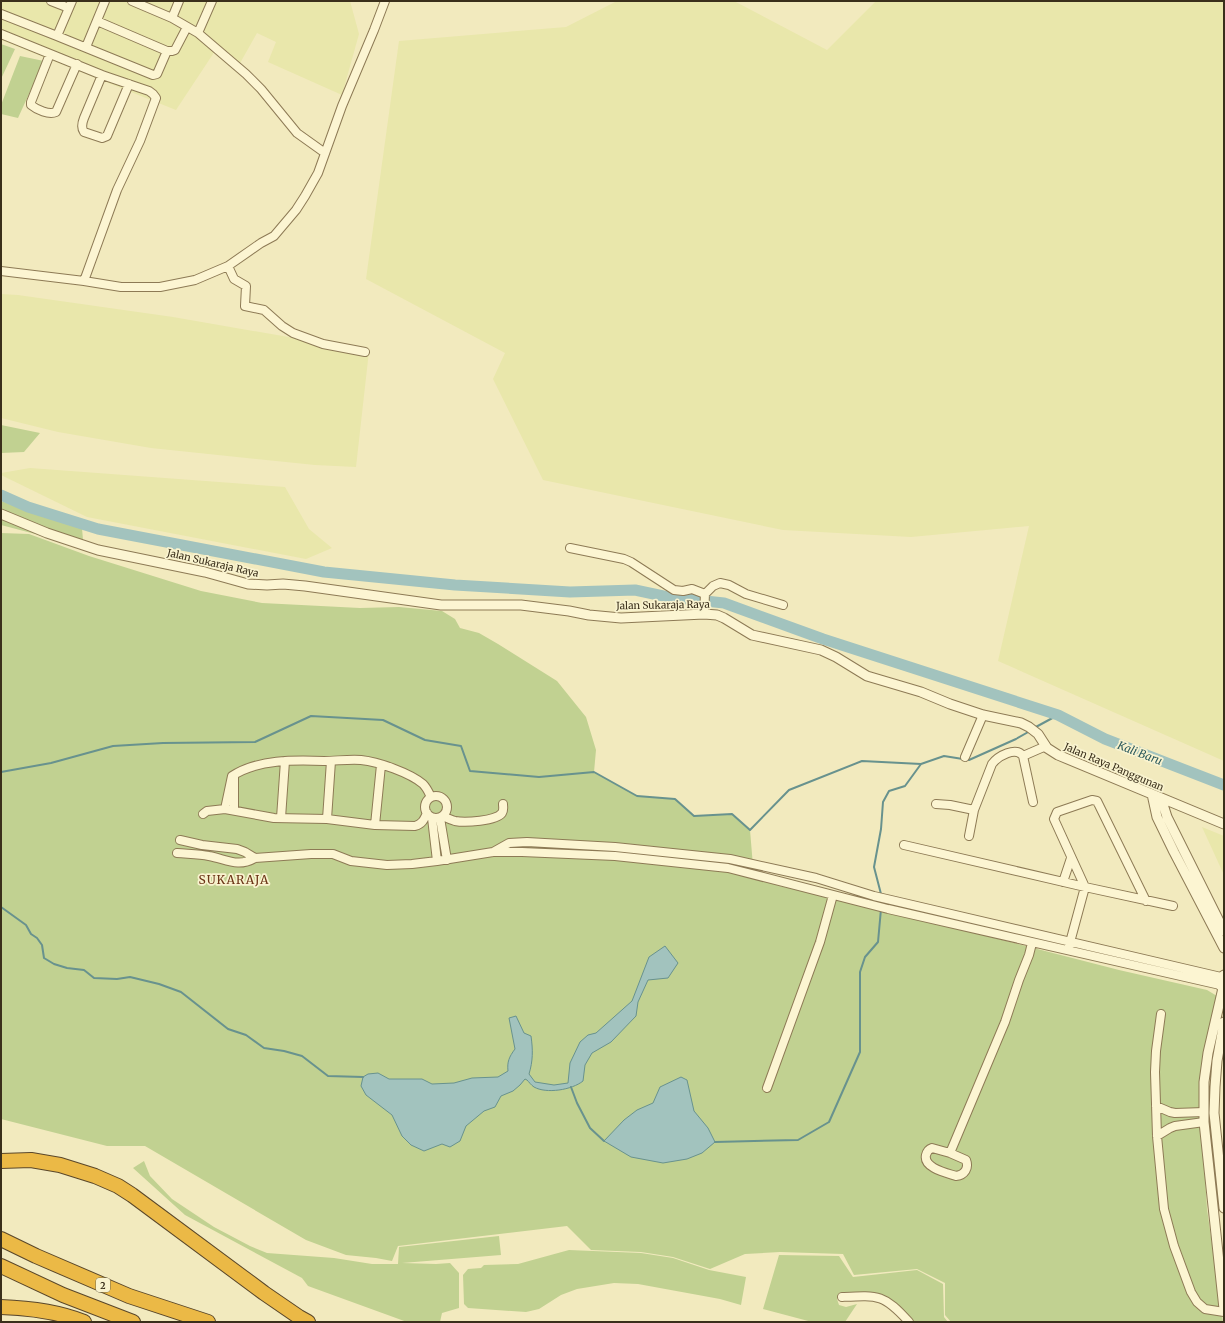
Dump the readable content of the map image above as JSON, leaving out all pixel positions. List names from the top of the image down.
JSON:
{
  "streets": {
    "highway": ["2"],
    "street": ["Jalan Sukaraja Raya", "Jalan Raya Panggunan"]
  },
  "crossings": [
    ["Jalan Sukaraja Raya", "Jalan Raya Panggunan"]
  ],
  "districts": ["SUKARAJA"],
  "water": ["Kali Baru"]
}
